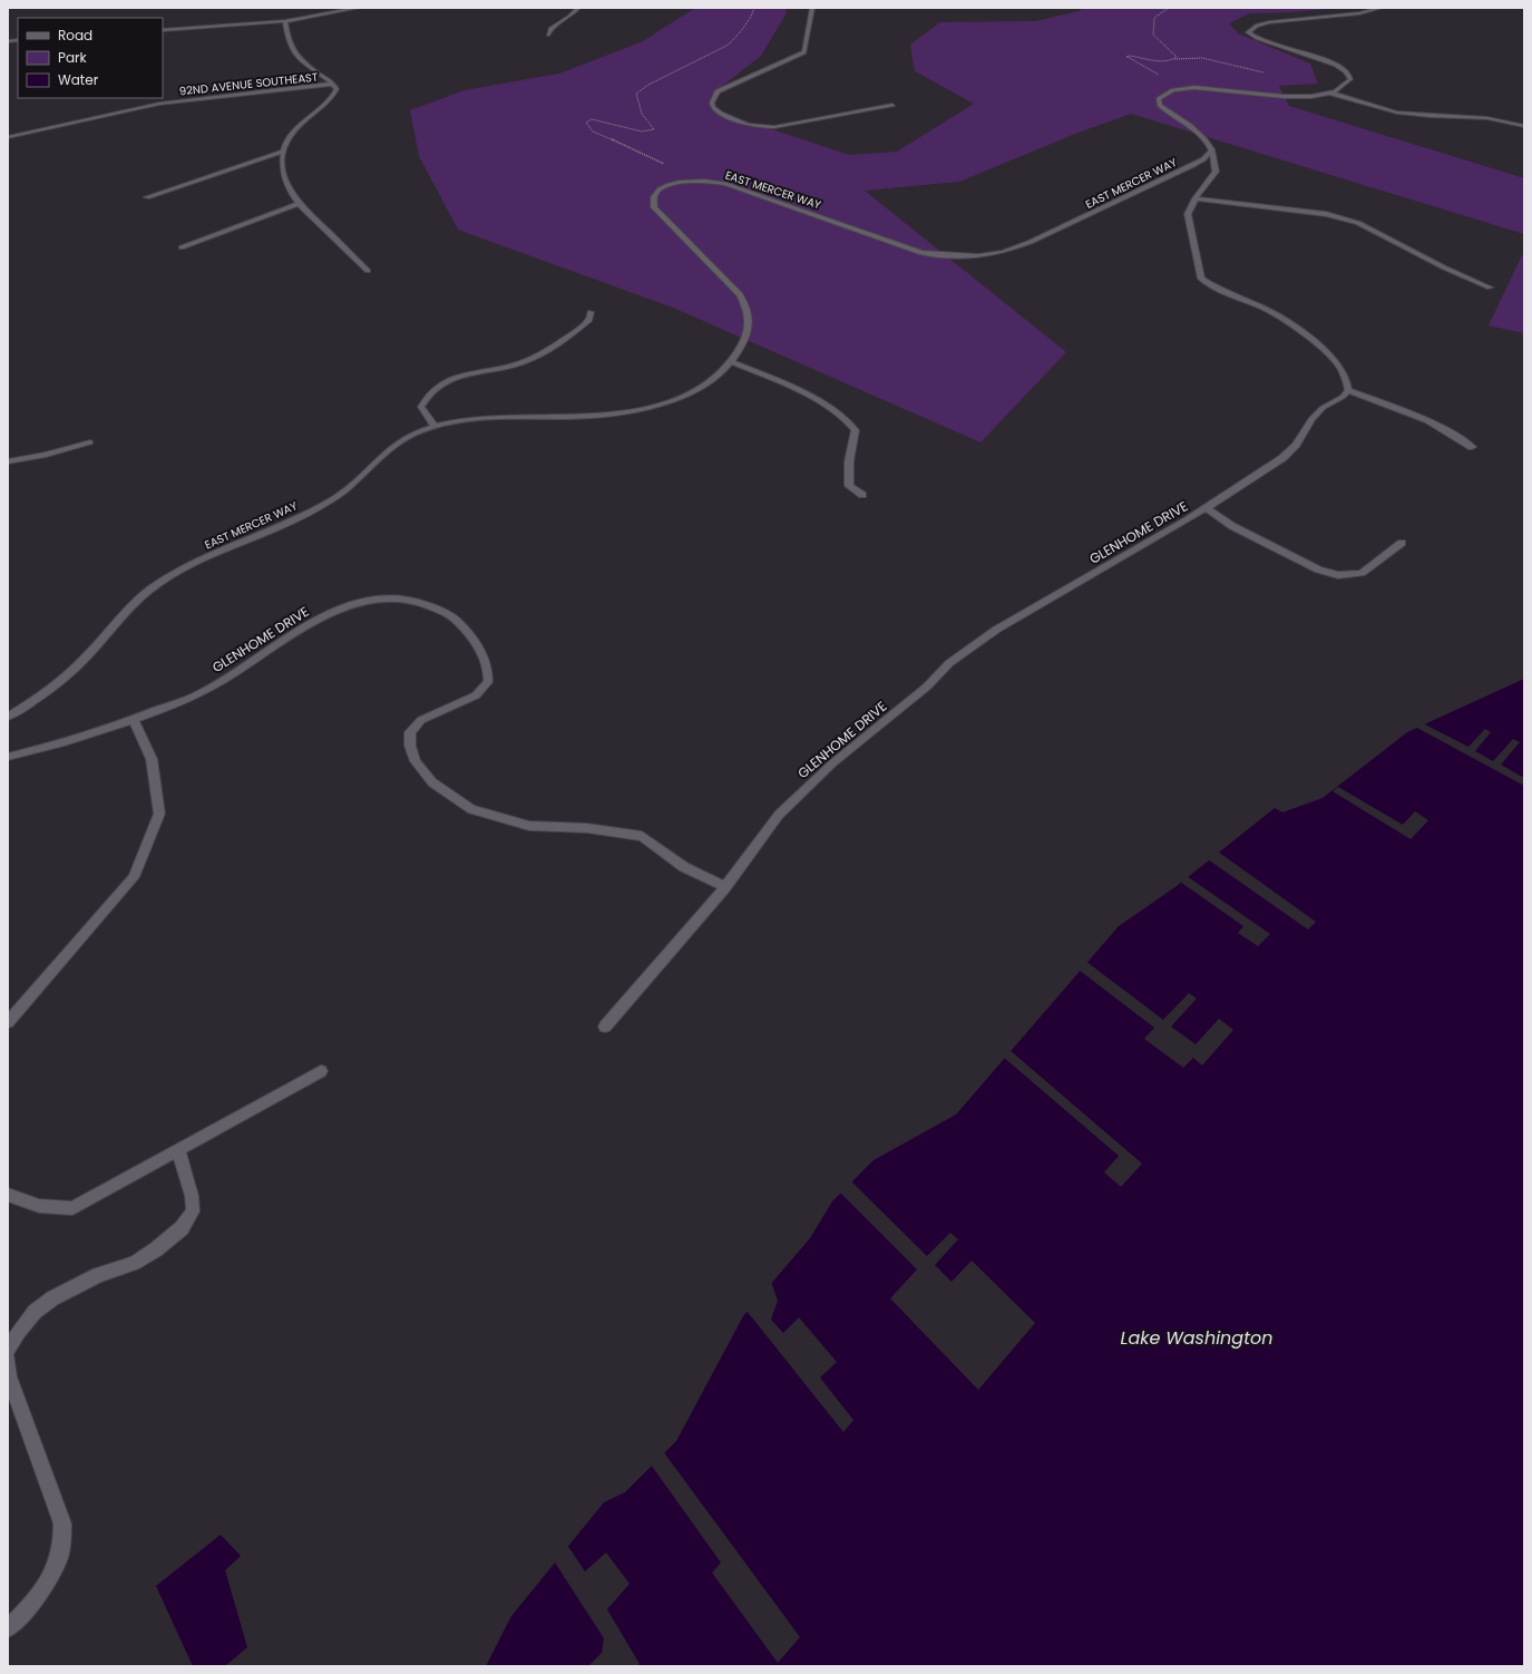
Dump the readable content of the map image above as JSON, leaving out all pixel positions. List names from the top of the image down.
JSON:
{
  "streets": {
    "street": ["92ND AVENUE SOUTHEAST", "EAST MERCER WAY", "GLENHOME DRIVE"]
  },
  "water": ["Lake Washington"],
  "legend": ["Road", "Park", "Water"]
}
